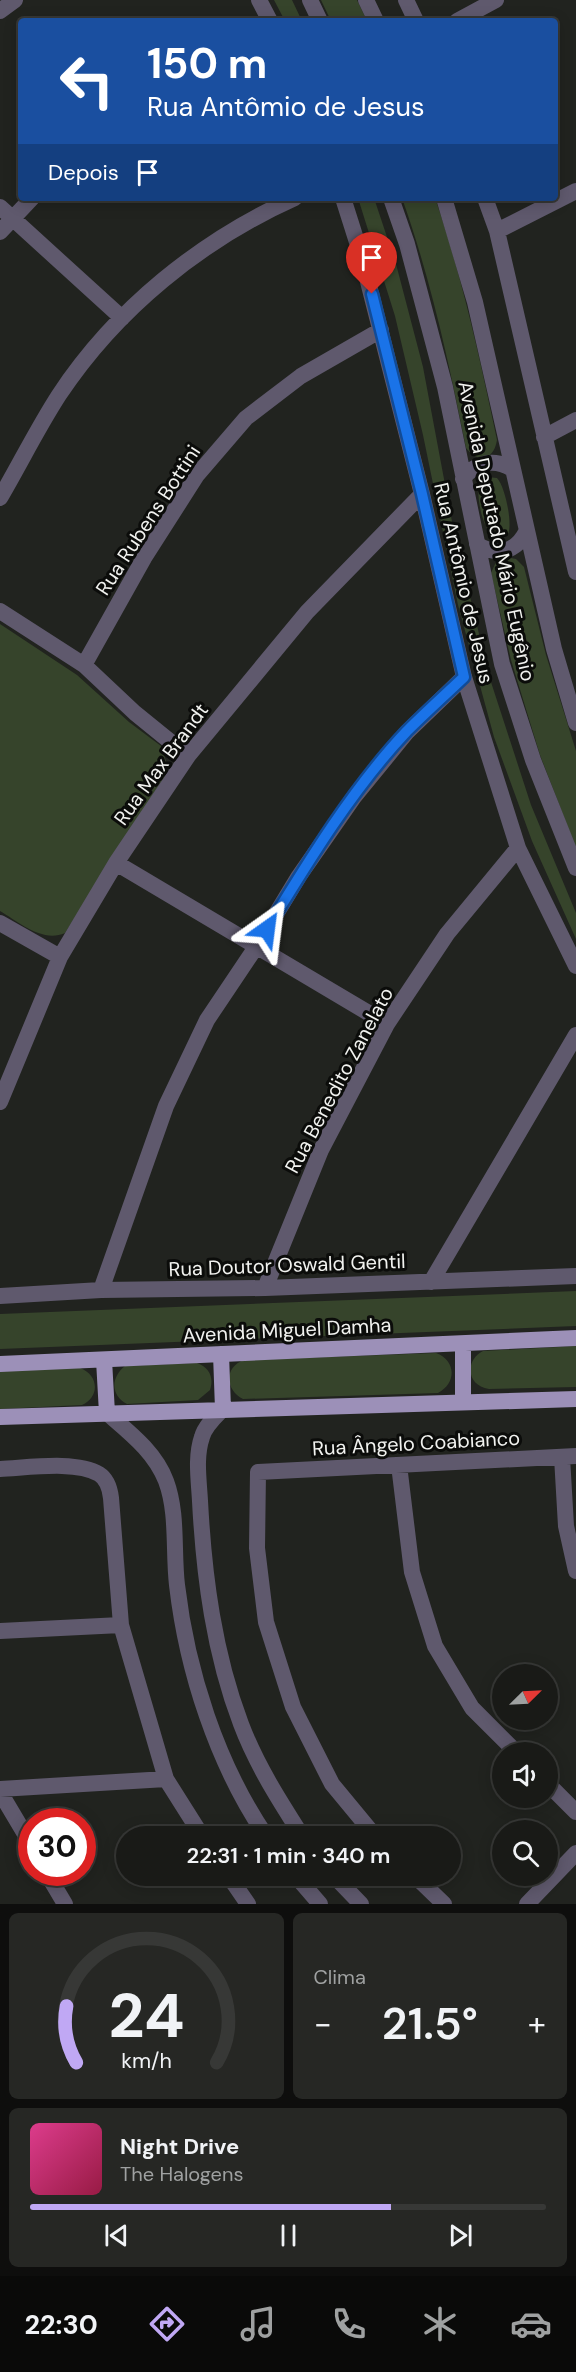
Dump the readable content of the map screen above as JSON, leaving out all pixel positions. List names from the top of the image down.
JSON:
{
  "streets": {
    "main road": ["Avenida Miguel Damha"],
    "street": [
      "Rua Rubens Bottini",
      "Avenida Deputado Mário Eugênio",
      "Rua Antômio de Jesus",
      "Rua Max Brandt",
      "Rua Benedito Zanelato",
      "Rua Doutor Oswald Gentil",
      "Rua Ângelo Coabianco"
    ]
  },
  "crossings": [
    ["Rua Rubens Bottini", "Rua Antômio de Jesus"],
    ["Rua Antômio de Jesus", "Rua Max Brandt"],
    ["Rua Antômio de Jesus", "Rua Benedito Zanelato"],
    ["Rua Benedito Zanelato", "Rua Doutor Oswald Gentil"]
  ],
  "north": "top right",
  "page": {
    "turn": ["150 m", "Rua Antômio de Jesus"],
    "then": "Depois",
    "limit": "30",
    "trip": "22:31 · 1 min · 340 m",
    "tile": "Clima",
    "heat": ["−", "21.5°", "+"],
    "song": ["Night Drive", "The Halogens"],
    "tabs": "22:30",
    "gauge": ["24", "km/h"]
  }
}
